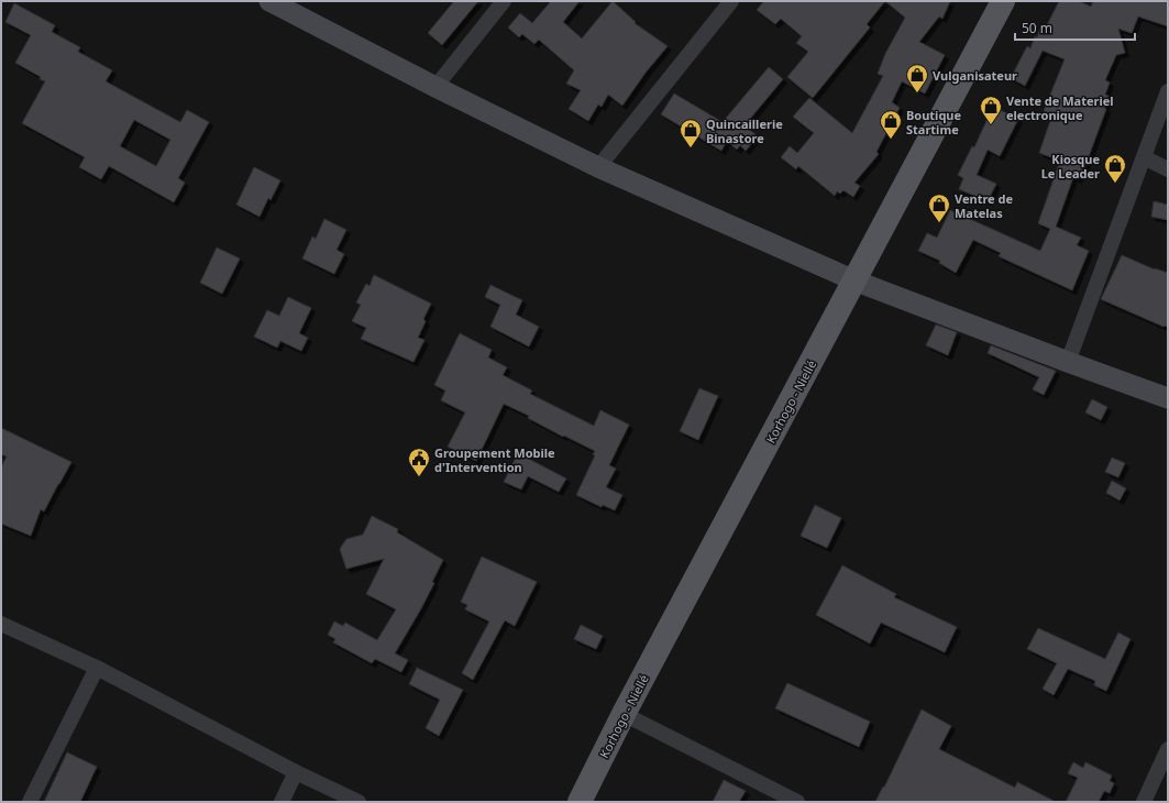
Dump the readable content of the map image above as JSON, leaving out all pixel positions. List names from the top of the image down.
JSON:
{
  "streets": {
    "main road": ["Korhogo - Niellé"]
  },
  "places": {
    "shop": [
      "Vulganisateur",
      "Vente de Materiel electronique",
      "Boutique Startime",
      "Quincaillerie Binastore",
      "Kiosque Le Leader",
      "Ventre de Matelas"
    ],
    "public building": ["Groupement Mobile d'Intervention"]
  },
  "scale_bar": "50 m"
}
